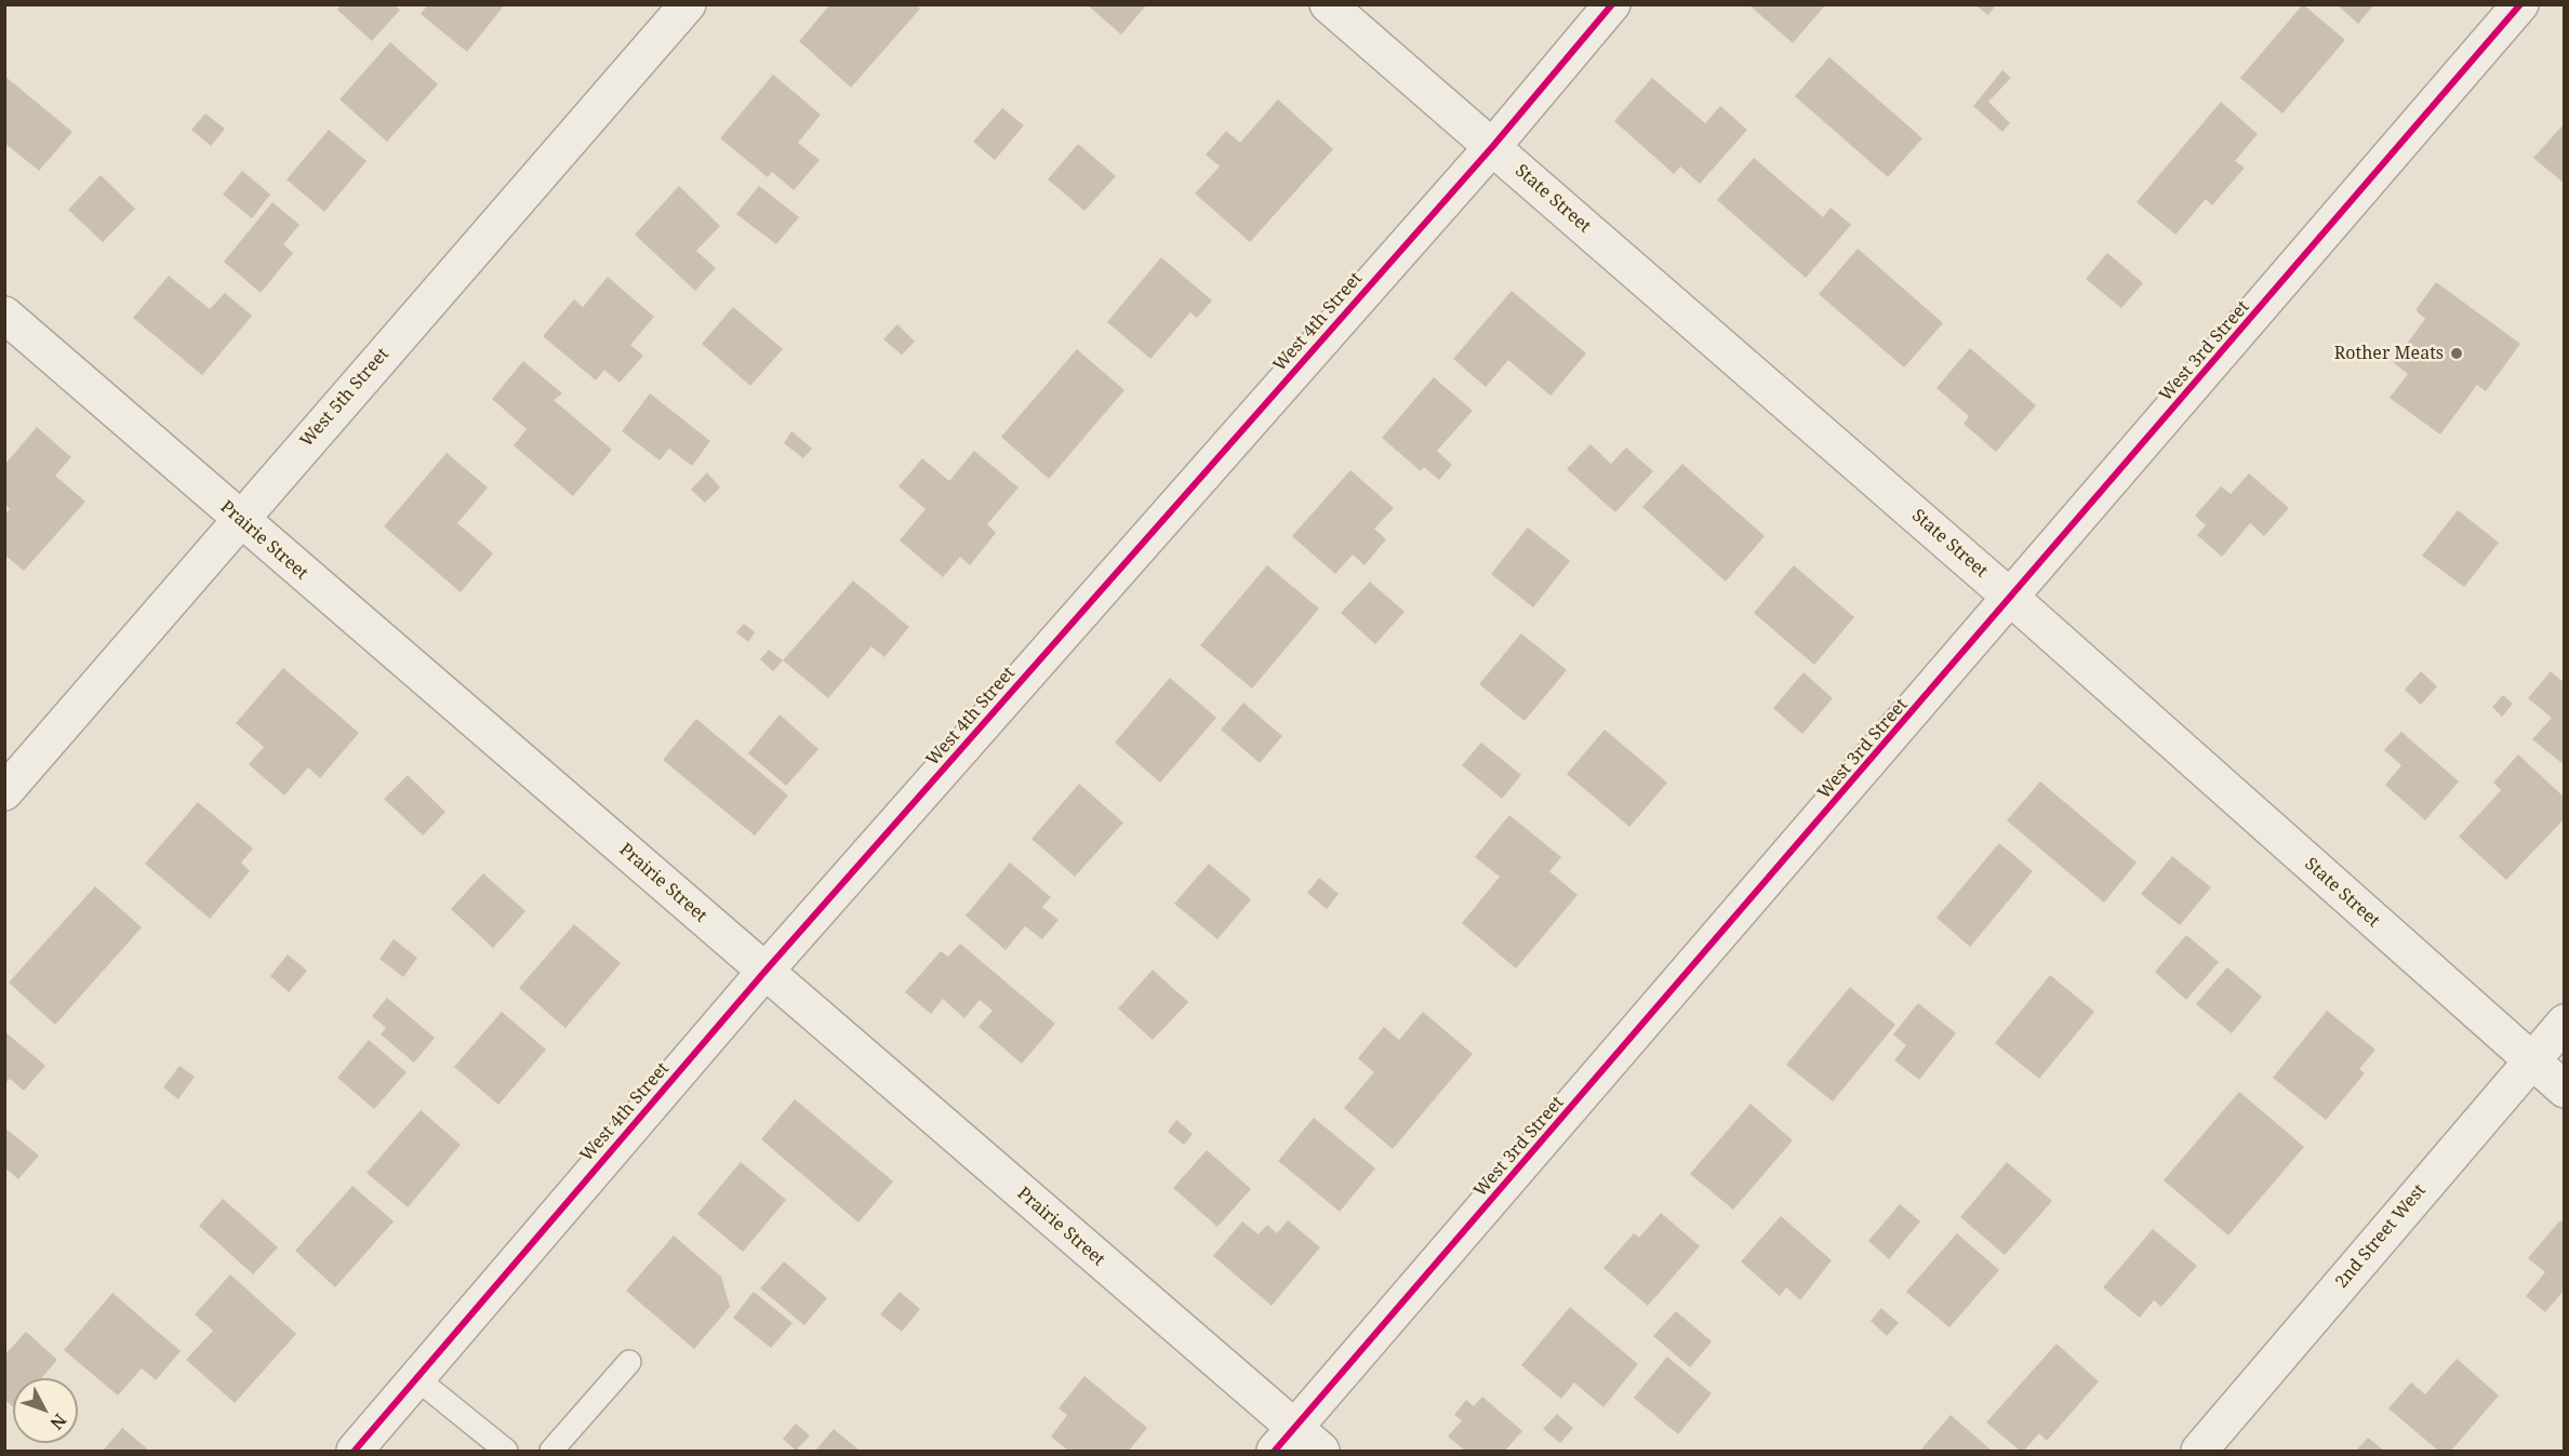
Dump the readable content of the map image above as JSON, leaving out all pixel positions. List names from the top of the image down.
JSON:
{
  "streets": {
    "street": [
      "State Street",
      "West 4th Street",
      "West 3rd Street",
      "West 5th Street",
      "Prairie Street",
      "2nd Street West"
    ]
  },
  "crossings": [
    ["State Street", "West 4th Street"],
    ["State Street", "West 3rd Street"],
    ["State Street", "2nd Street West"],
    ["West 4th Street", "Prairie Street"],
    ["West 3rd Street", "Prairie Street"],
    ["West 5th Street", "Prairie Street"]
  ],
  "places": ["Rother Meats"],
  "north": "bottom right"
}
